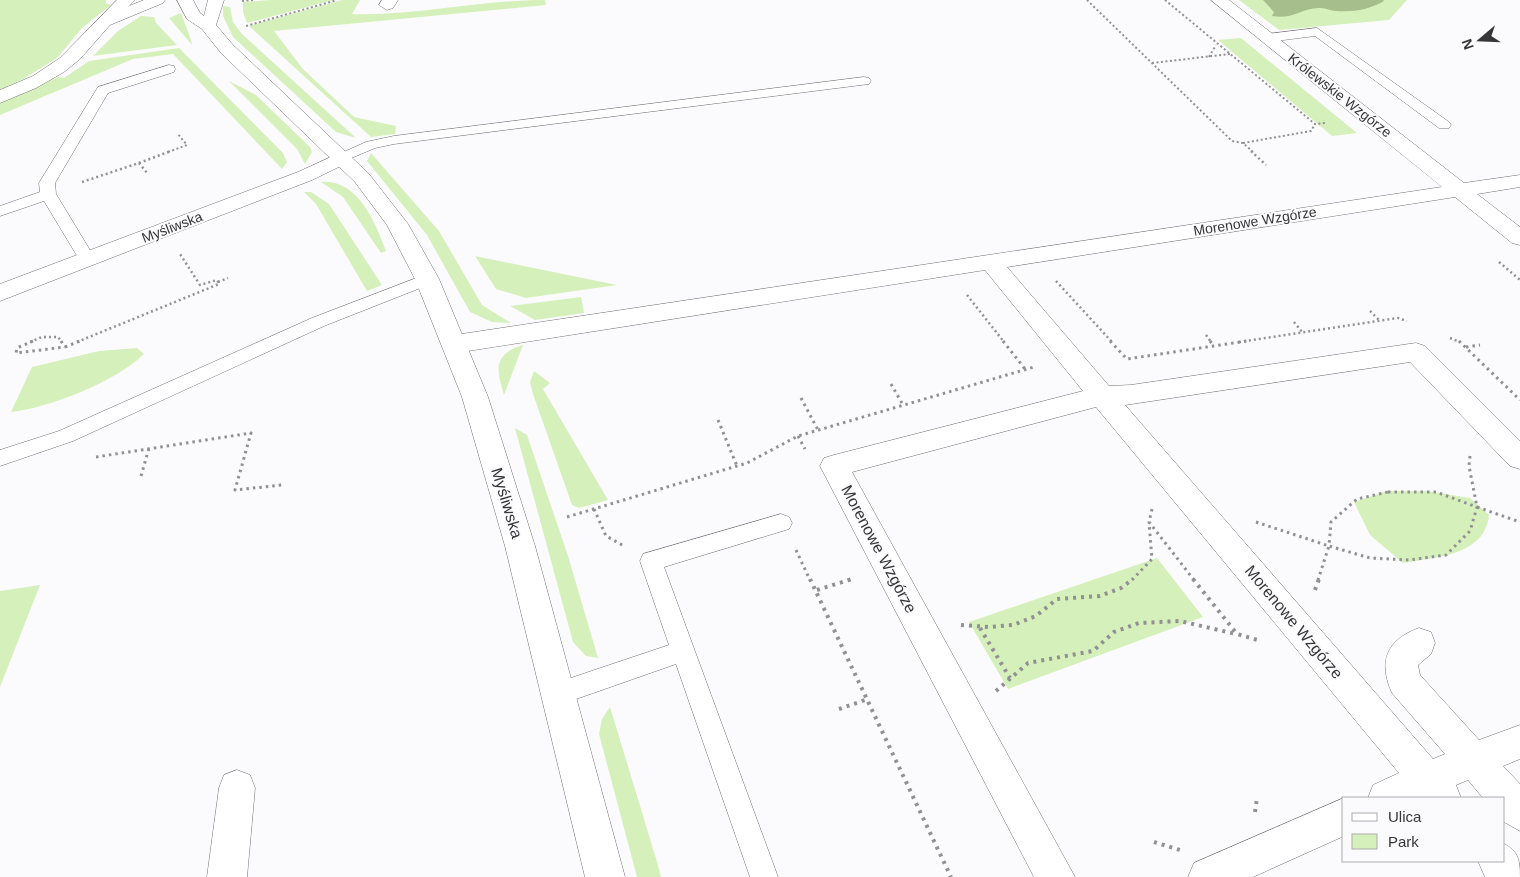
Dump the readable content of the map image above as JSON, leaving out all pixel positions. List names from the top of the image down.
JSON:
{
  "streets": {
    "street": ["Królewskie Wzgórze", "Morenowe Wzgórze", "Myśliwska"]
  },
  "crossings": [
    ["Królewskie Wzgórze", "Morenowe Wzgórze"],
    ["Morenowe Wzgórze", "Myśliwska"]
  ],
  "legend": ["Ulica", "Park"],
  "north": "left"
}
